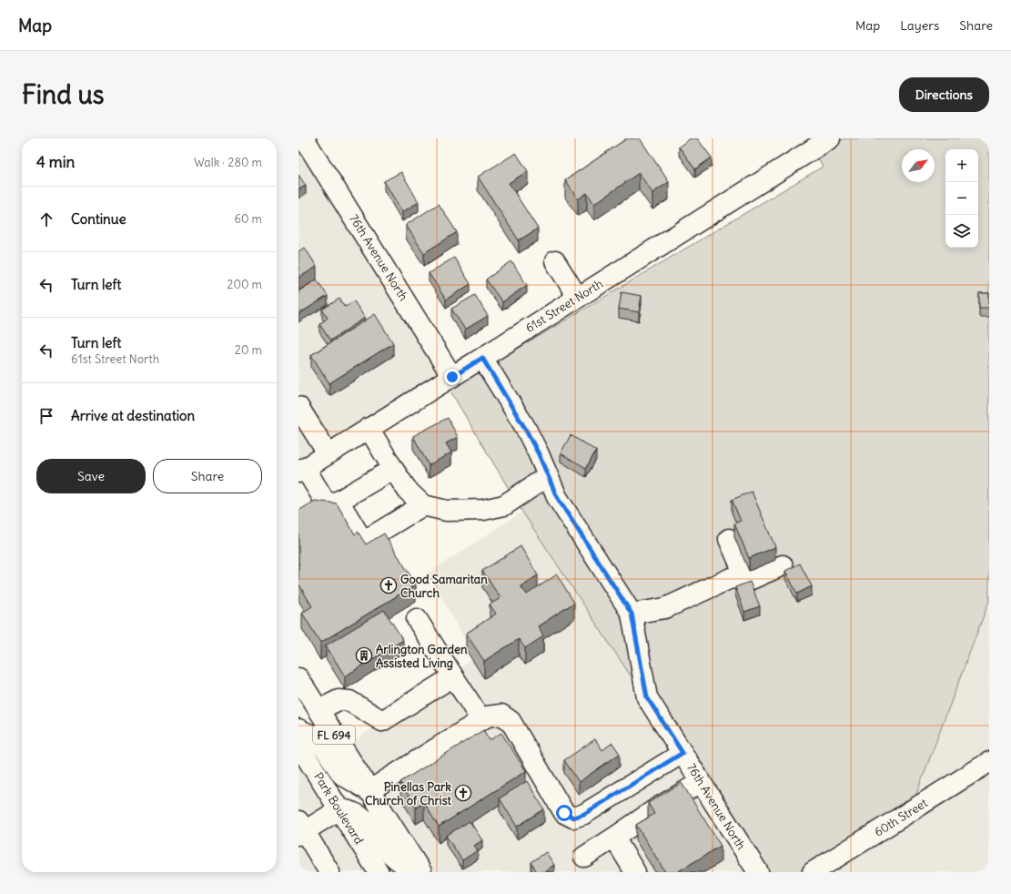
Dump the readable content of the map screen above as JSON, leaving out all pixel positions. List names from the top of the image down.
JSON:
{
  "streets": {
    "street": [
      "76th Avenue North",
      "61st Street North",
      "FL 694",
      "Park Boulevard",
      "60th Street"
    ]
  },
  "crossings": [
    ["76th Avenue North", "61st Street North"]
  ],
  "places": {
    "church": ["Good Samaritan Church", "Pinellas Park Church of Christ"],
    "building": ["Arlington Garden Assisted Living"]
  },
  "north": "top right",
  "page": {
    "header": "Map",
    "nav": ["Map", "Layers", "Share"],
    "buttons": [
      "Directions",
      ["Save", "Share"]
    ],
    "title": "Find us",
    "heading": ["4 min", "Walk · 280 m"],
    "map_buttons": ["+", "−"],
    "list": [
      ["Continue", "60 m"],
      ["Turn left", "200 m"],
      ["Turn left", "61st Street North", "20 m"],
      "Arrive at destination"
    ]
  }
}
